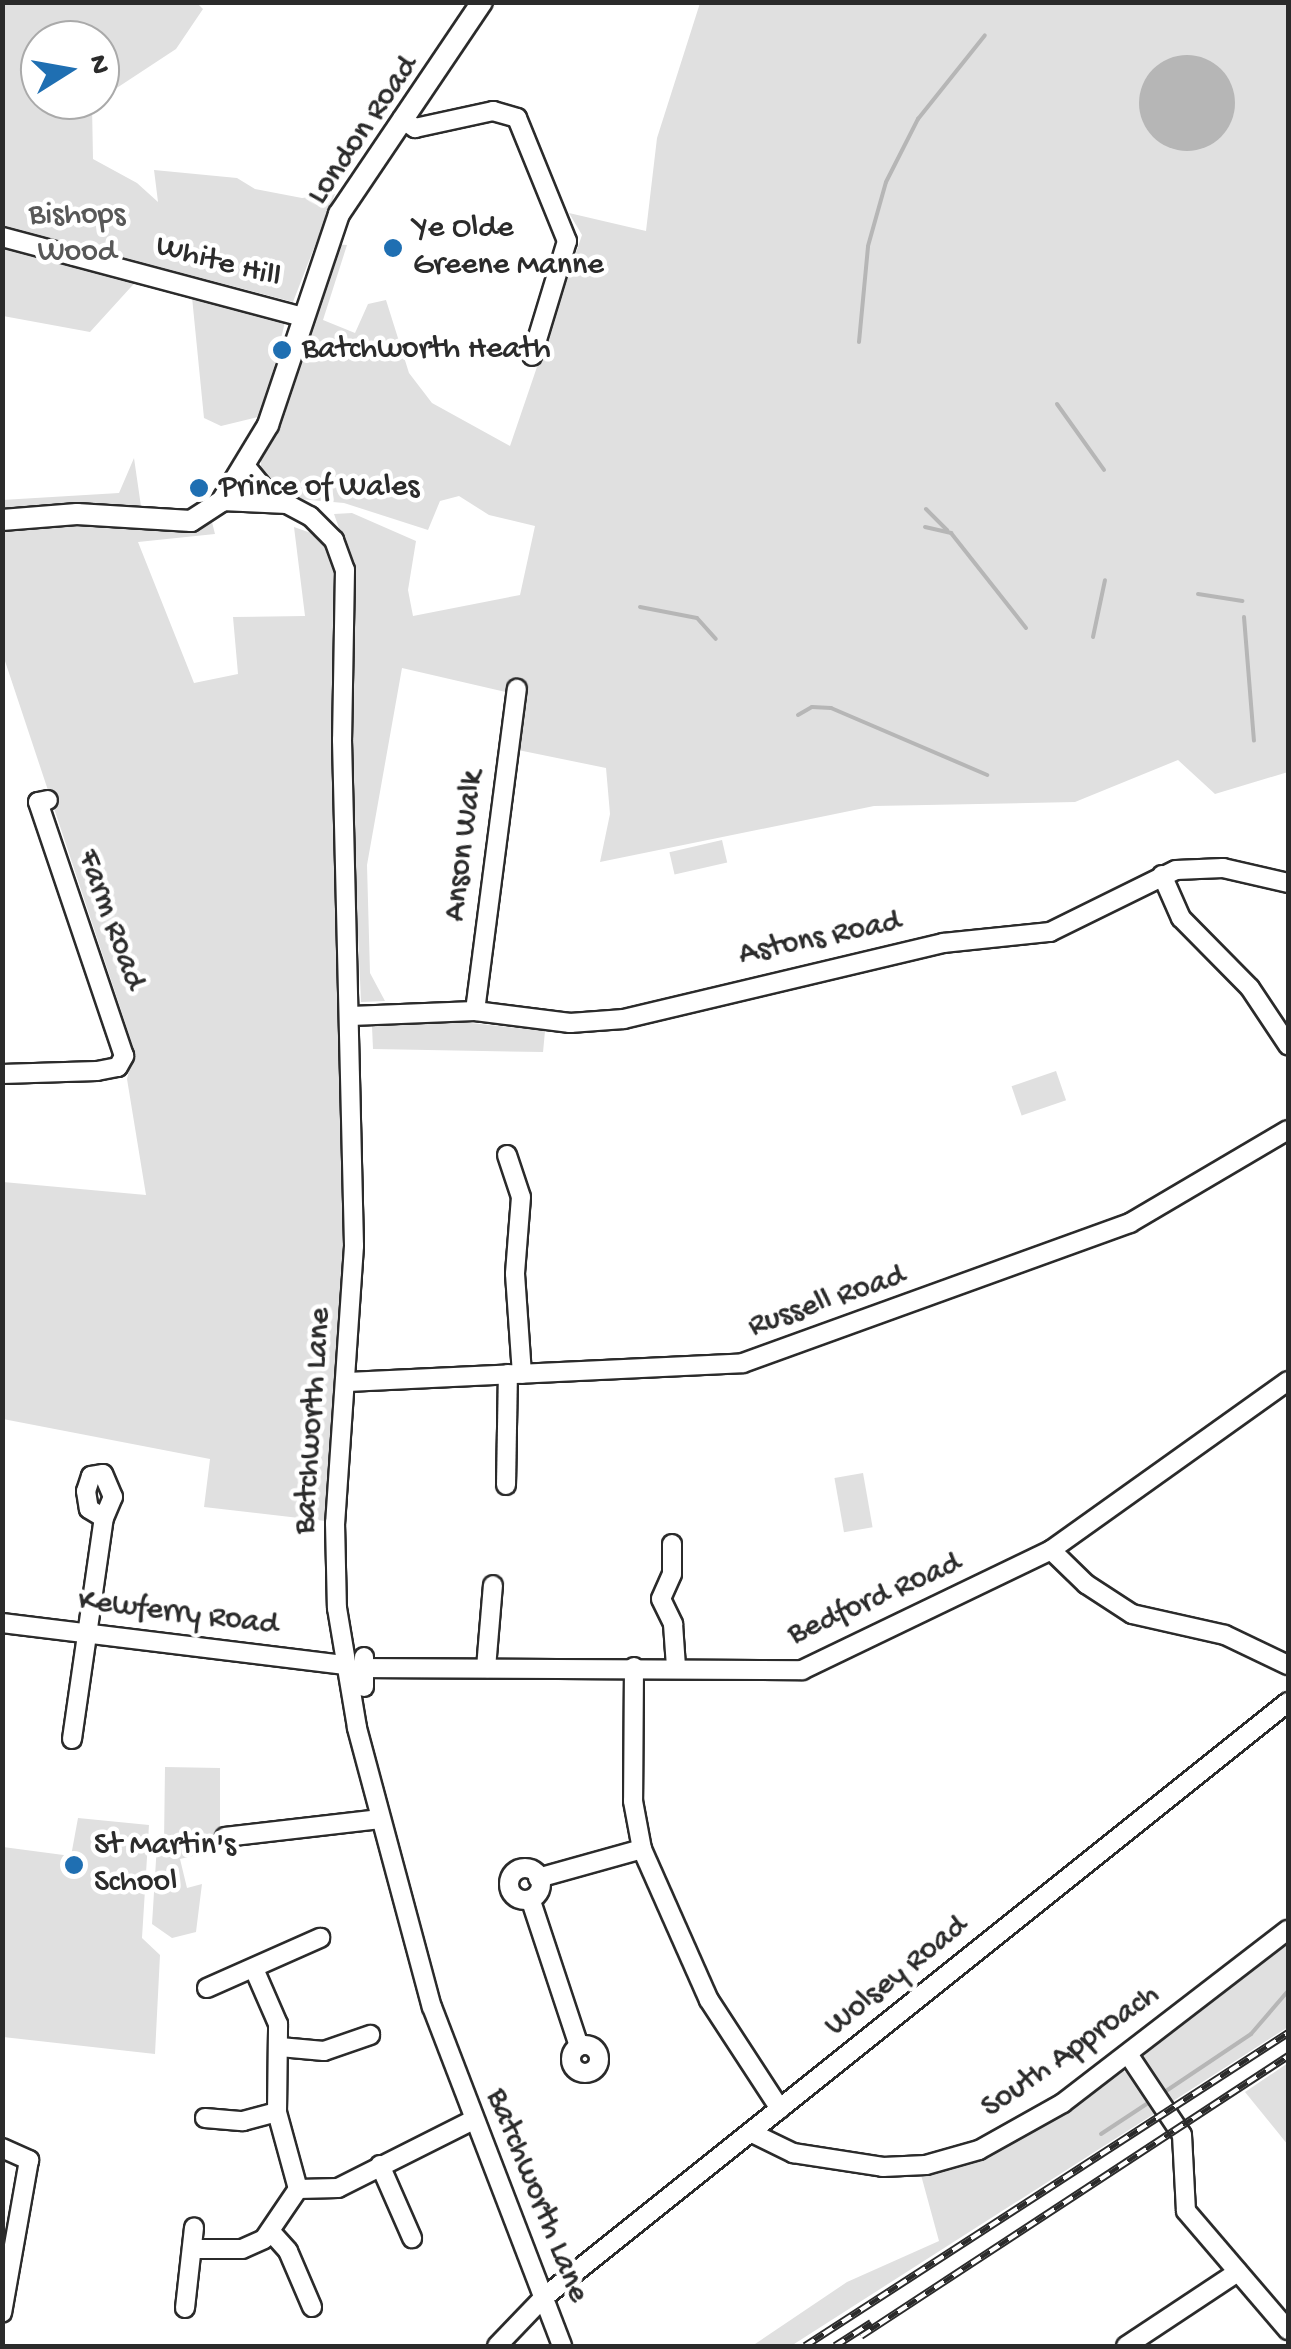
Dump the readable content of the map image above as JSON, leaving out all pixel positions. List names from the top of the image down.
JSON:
{
  "streets": {
    "main road": ["London Road"],
    "street": [
      "White Hill",
      "Anson Walk",
      "Farm Road",
      "Astons Road",
      "Russell Road",
      "Batchworth Lane",
      "Bedford Road",
      "Kewferry Road",
      "Wolsey Road",
      "South Approach"
    ]
  },
  "crossings": [
    ["London Road", "White Hill"],
    ["London Road", "Batchworth Lane"],
    ["Anson Walk", "Astons Road"],
    ["Astons Road", "Batchworth Lane"],
    ["Russell Road", "Batchworth Lane"],
    ["Batchworth Lane", "Bedford Road"],
    ["Batchworth Lane", "Kewferry Road"],
    ["Batchworth Lane", "Wolsey Road"],
    ["Bedford Road", "Kewferry Road"],
    ["Wolsey Road", "South Approach"]
  ],
  "parks": ["Bishops Wood"],
  "places": [
    "Ye Olde Greene Manne",
    "Batchworth Heath",
    "Prince of Wales",
    "St Martin's School"
  ],
  "north": "right"
}
